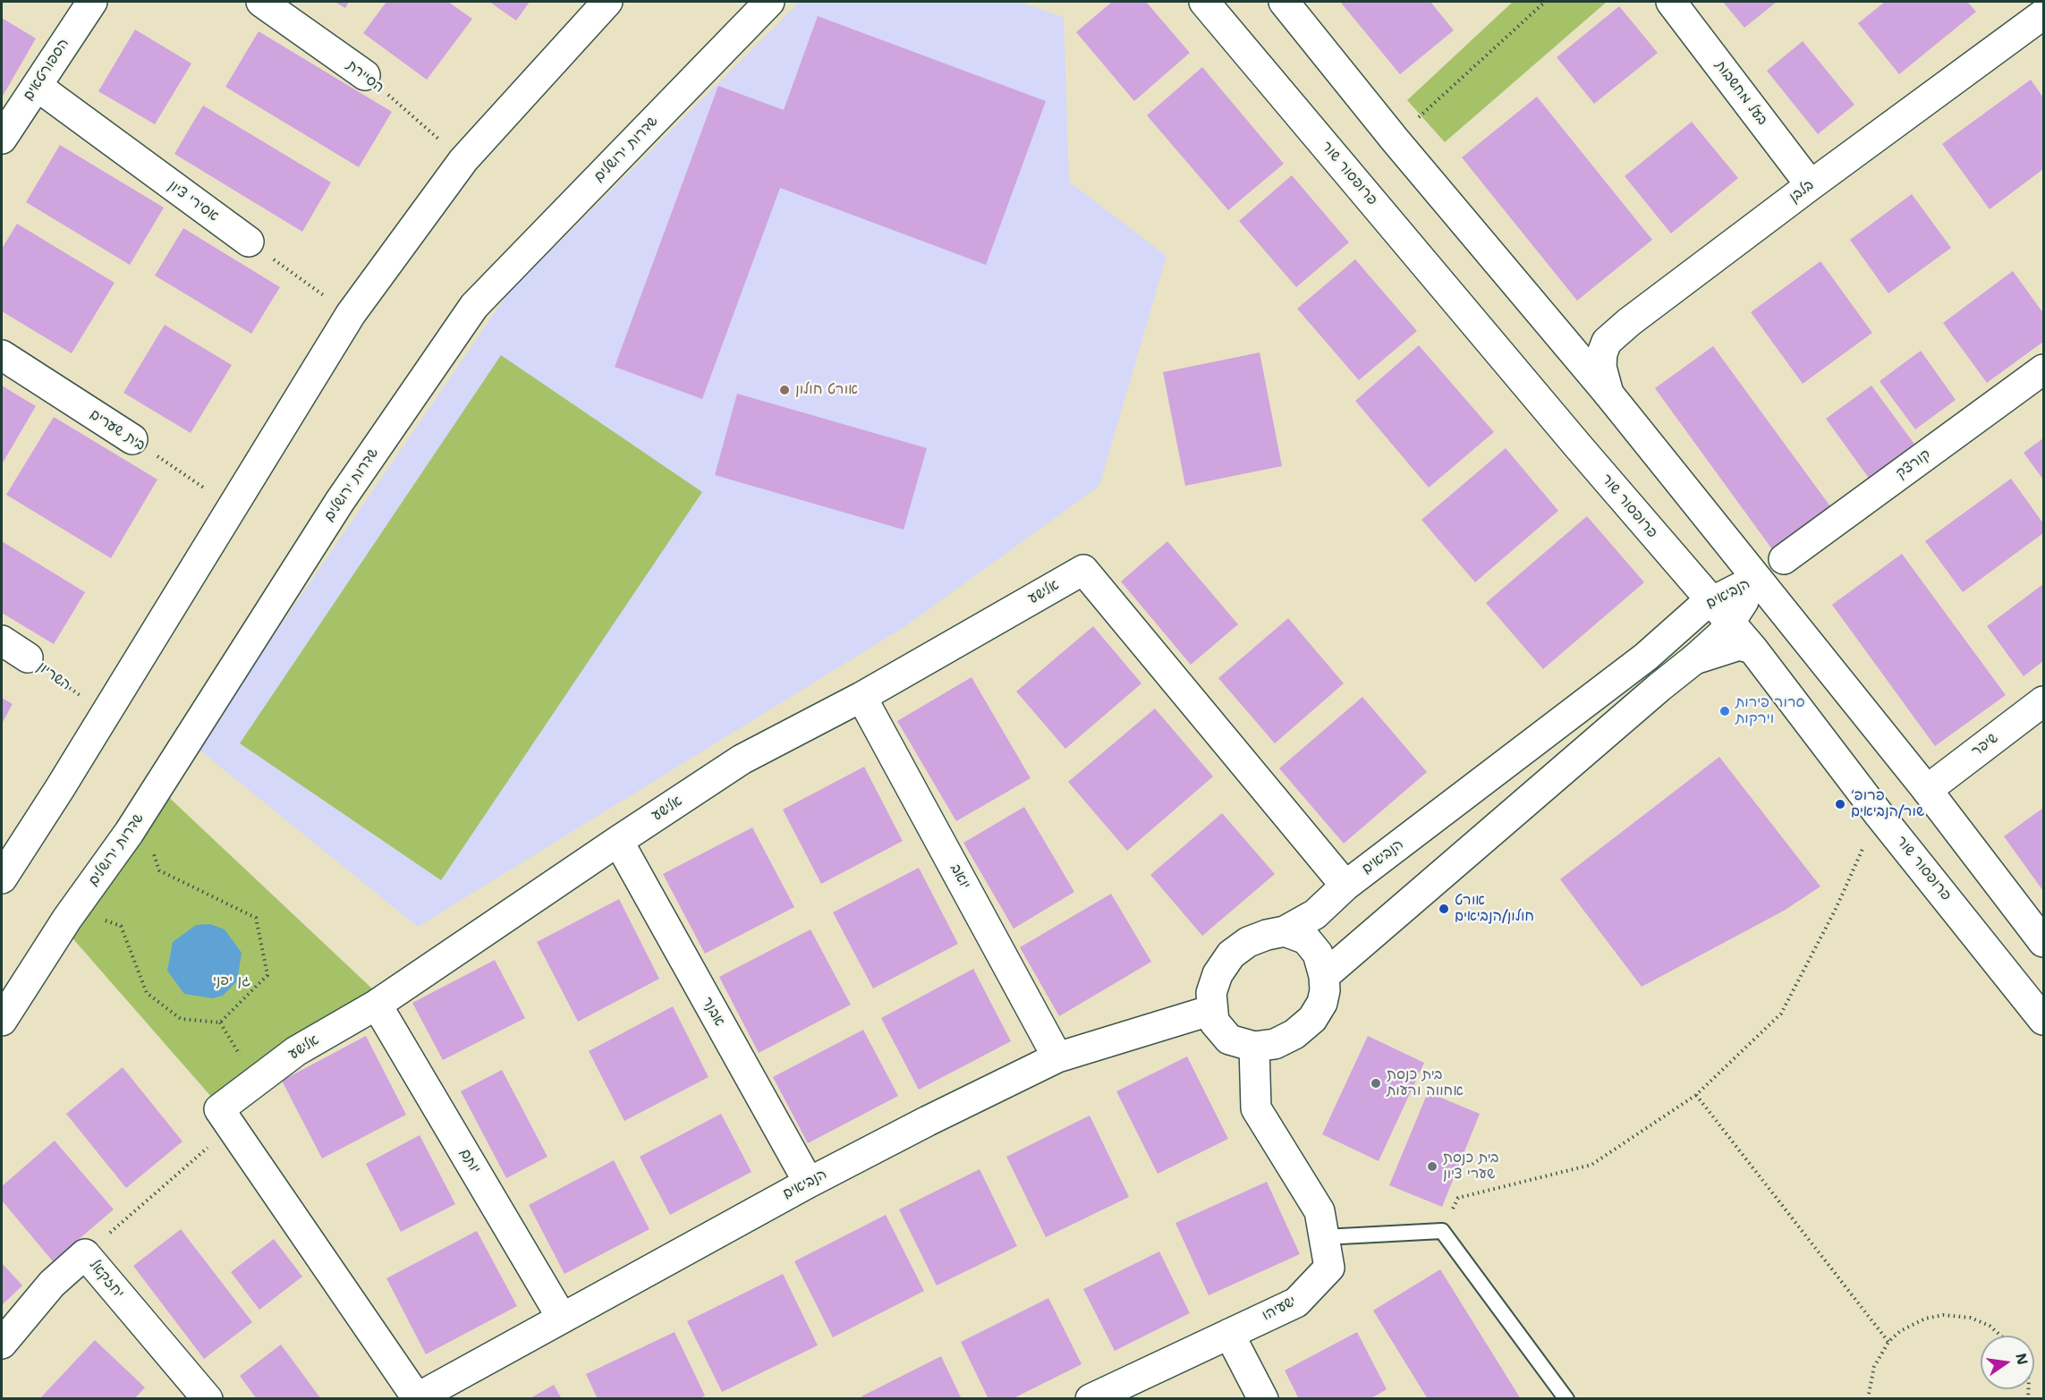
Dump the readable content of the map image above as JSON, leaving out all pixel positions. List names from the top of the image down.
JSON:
{
  "streets": {
    "street": [
      "הספורטאים",
      "הסיירת",
      "בעל מחשבות",
      "שדרות ירושלים",
      "פרופסור שור",
      "בלבן",
      "אסירי ציון",
      "בית שערים",
      "קורצק",
      "אלישע",
      "הנביאים",
      "השריון",
      "שיפר",
      "יואב",
      "אבנר",
      "יותם",
      "יחזקאל",
      "ישעיהו"
    ]
  },
  "crossings": [
    ["הספורטאים", "אסירי ציון"],
    ["בעל מחשבות", "בלבן"],
    ["פרופסור שור", "הנביאים"],
    ["אלישע", "הנביאים"],
    ["אלישע", "יואב"],
    ["אלישע", "אבנר"],
    ["אלישע", "יותם"],
    ["הנביאים", "יואב"],
    ["הנביאים", "אבנר"],
    ["הנביאים", "יותם"],
    ["הנביאים", "ישעיהו"]
  ],
  "parks": ["גן יפני"],
  "places": [
    "אורט חולון",
    "סרור פירות וירקות",
    "פרופ׳ שור/הנביאים",
    "אורט חולון/הנביאים",
    "בית כנסת אחווה ורעות",
    "בית כנסת שערי ציון"
  ],
  "north": "right"
}
